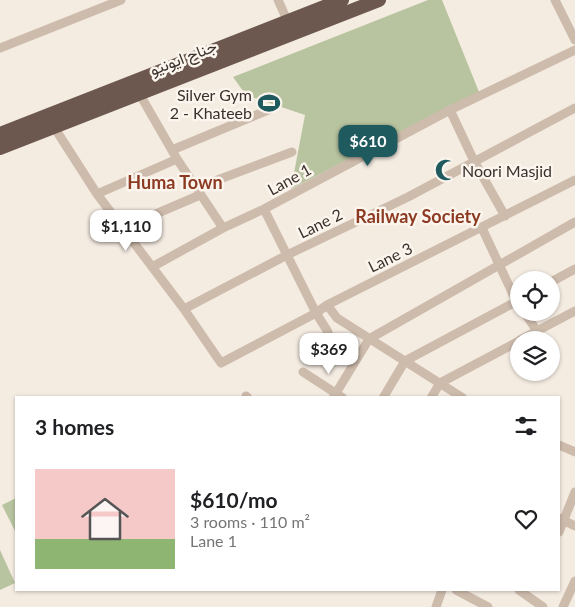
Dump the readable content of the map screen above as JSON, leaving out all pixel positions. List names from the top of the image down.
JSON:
{
  "streets": {
    "highway": ["جناح ایونیو"],
    "street": ["Lane 1", "Lane 2", "Lane 3"]
  },
  "crossings": [
    ["Lane 2", "Lane 3"]
  ],
  "districts": ["Huma Town", "Railway Society"],
  "places": {
    "sports": ["Silver Gym 2 - Khateeb"],
    "mosque": ["Noori Masjid"]
  },
  "page": {
    "price": ["$610", "$1,110", "$369"],
    "heading": "3 homes",
    "list": [
      {
        "name": "$610/mo",
        "note": "3 rooms · 110 m² · Lane 1"
      }
    ]
  }
}
